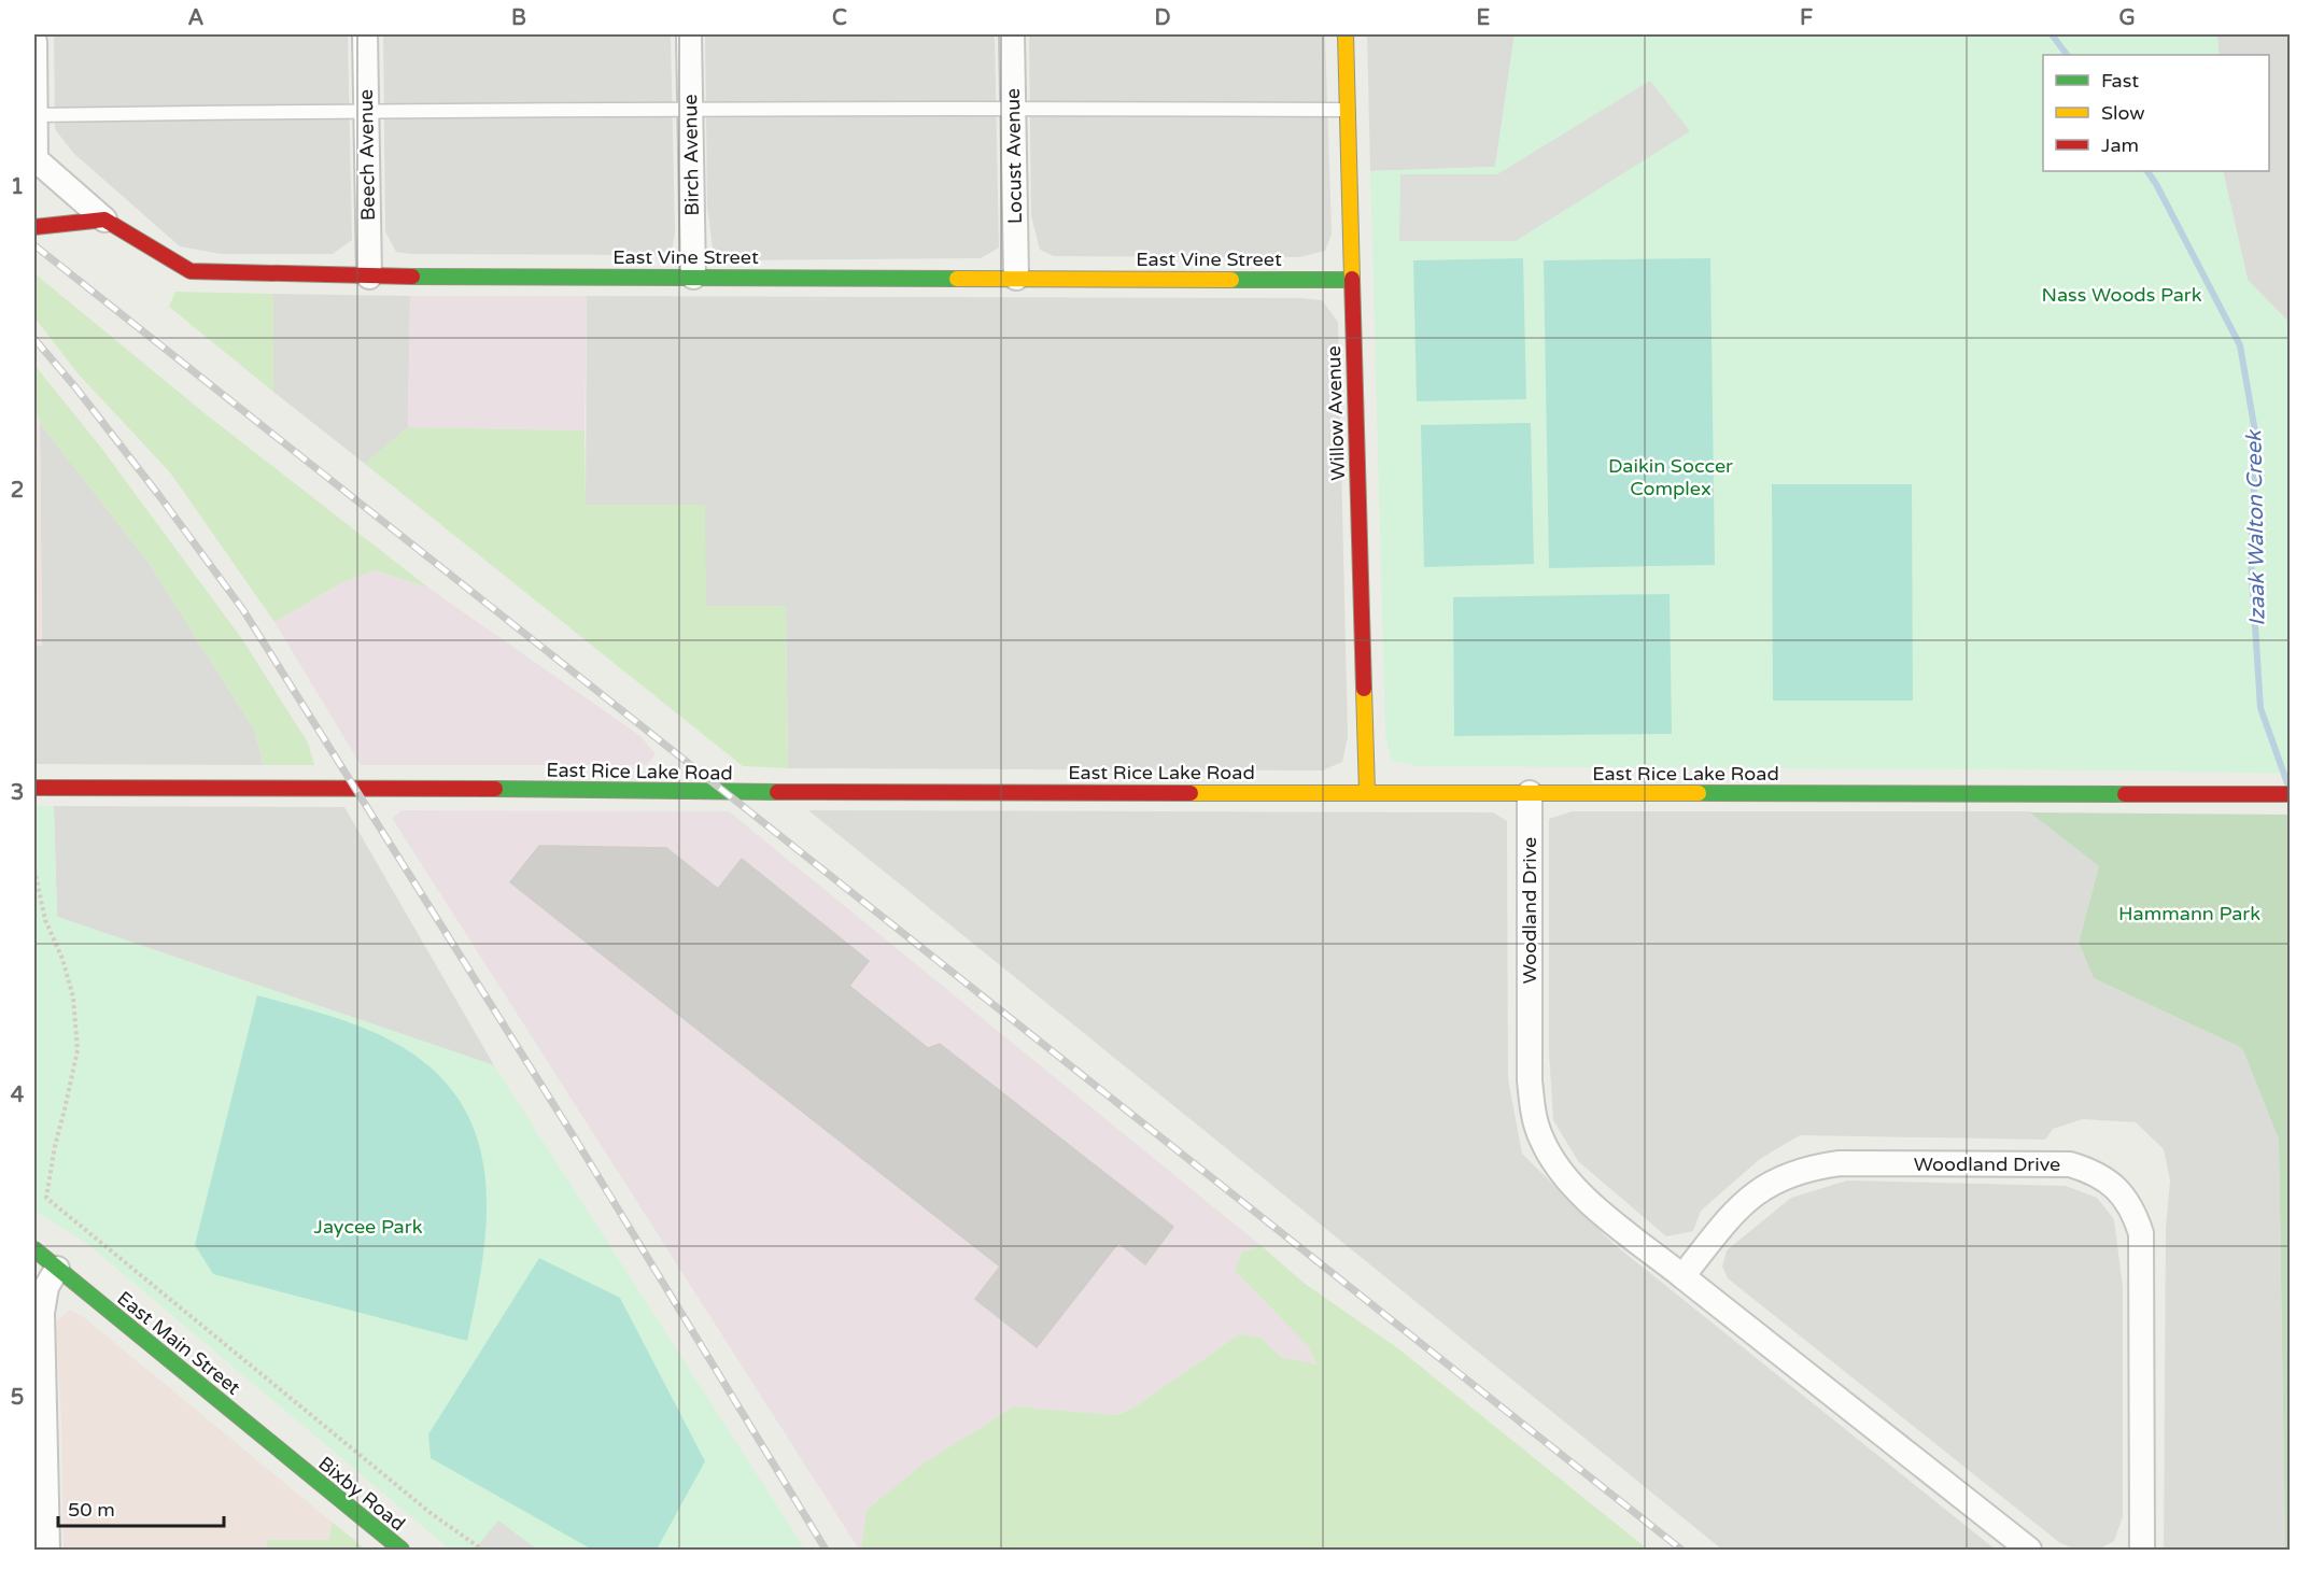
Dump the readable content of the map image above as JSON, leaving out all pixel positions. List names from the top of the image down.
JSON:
{
  "streets": {
    "street": [
      "Beech Avenue",
      "Birch Avenue",
      "Locust Avenue",
      "East Vine Street",
      "Willow Avenue",
      "East Rice Lake Road",
      "Woodland Drive",
      "East Main Street",
      "Bixby Road"
    ]
  },
  "crossings": [
    ["Beech Avenue", "East Vine Street"],
    ["Birch Avenue", "East Vine Street"],
    ["Locust Avenue", "East Vine Street"],
    ["East Vine Street", "Willow Avenue"],
    ["Willow Avenue", "East Rice Lake Road"],
    ["East Rice Lake Road", "Woodland Drive"],
    ["East Main Street", "Bixby Road"]
  ],
  "water": ["Izaak Walton Creek"],
  "parks": [
    "Nass Woods Park",
    "Daikin Soccer Complex",
    "Hammann Park",
    "Jaycee Park"
  ],
  "legend": ["Fast", "Slow", "Jam"],
  "scale_bar": "50 m",
  "grid": {
    "columns": [
      "A",
      "B",
      "C",
      "D",
      "E",
      "F",
      "G"
    ],
    "rows": [
      "1",
      "2",
      "3",
      "4",
      "5"
    ]
  }
}
